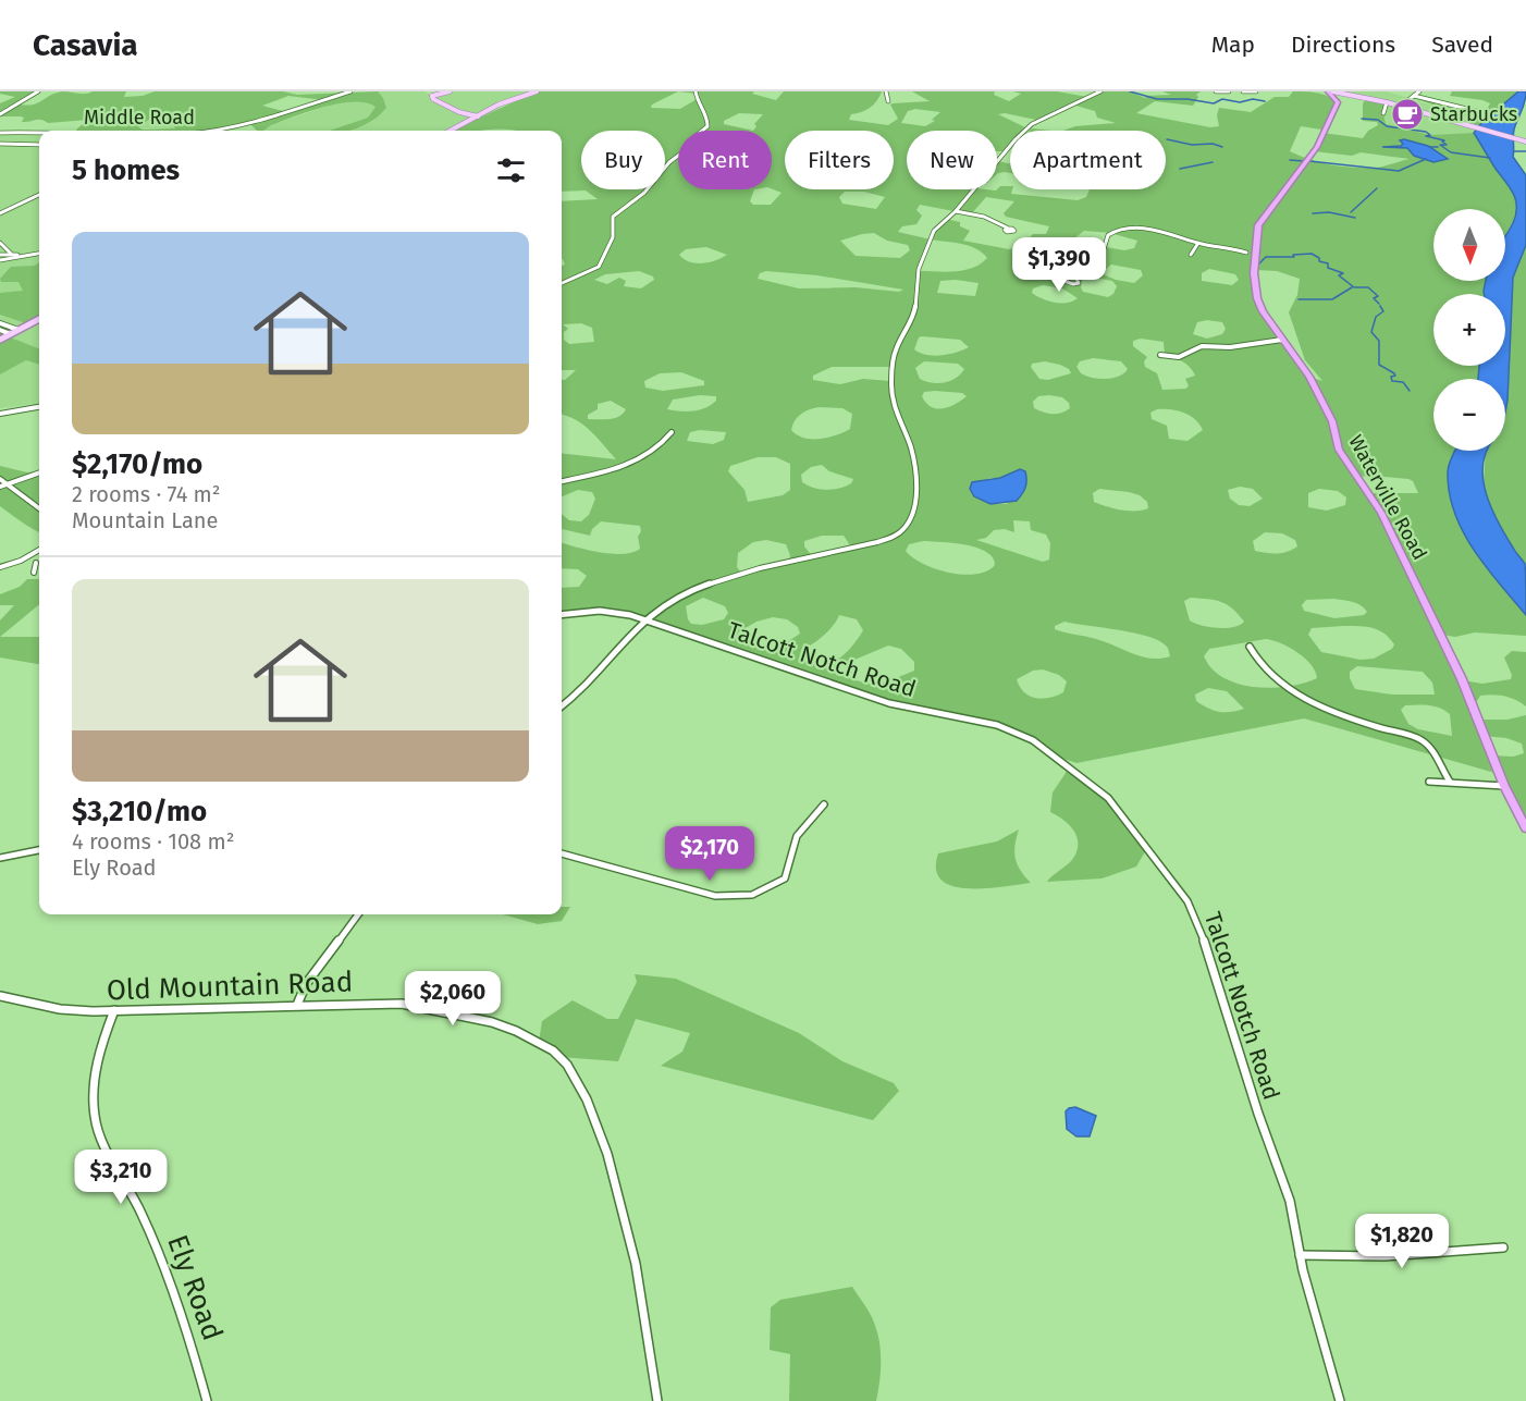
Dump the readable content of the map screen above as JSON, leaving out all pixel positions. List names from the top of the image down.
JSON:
{
  "streets": {
    "highway": ["Waterville Road"],
    "street": [
      "Middle Road",
      "Talcott Notch Road",
      "Old Mountain Road",
      "Ely Road"
    ]
  },
  "crossings": [
    ["Old Mountain Road", "Ely Road"]
  ],
  "places": {
    "cafe": ["Starbucks"]
  },
  "north": "bottom",
  "page": {
    "header": "Casavia",
    "nav": ["Map", "Directions", "Saved"],
    "chip": [
      "Buy",
      "Rent",
      "Filters",
      "New",
      "Apartment"
    ],
    "heading": "5 homes",
    "map_buttons": ["+", "−"],
    "list": [
      {
        "name": "$2,170/mo",
        "note": "2 rooms · 74 m² · Mountain Lane"
      },
      {
        "name": "$3,210/mo",
        "note": "4 rooms · 108 m² · Ely Road"
      }
    ],
    "price": [
      "$1,390",
      "$2,170",
      "$2,060",
      "$3,210",
      "$1,820"
    ]
  }
}
